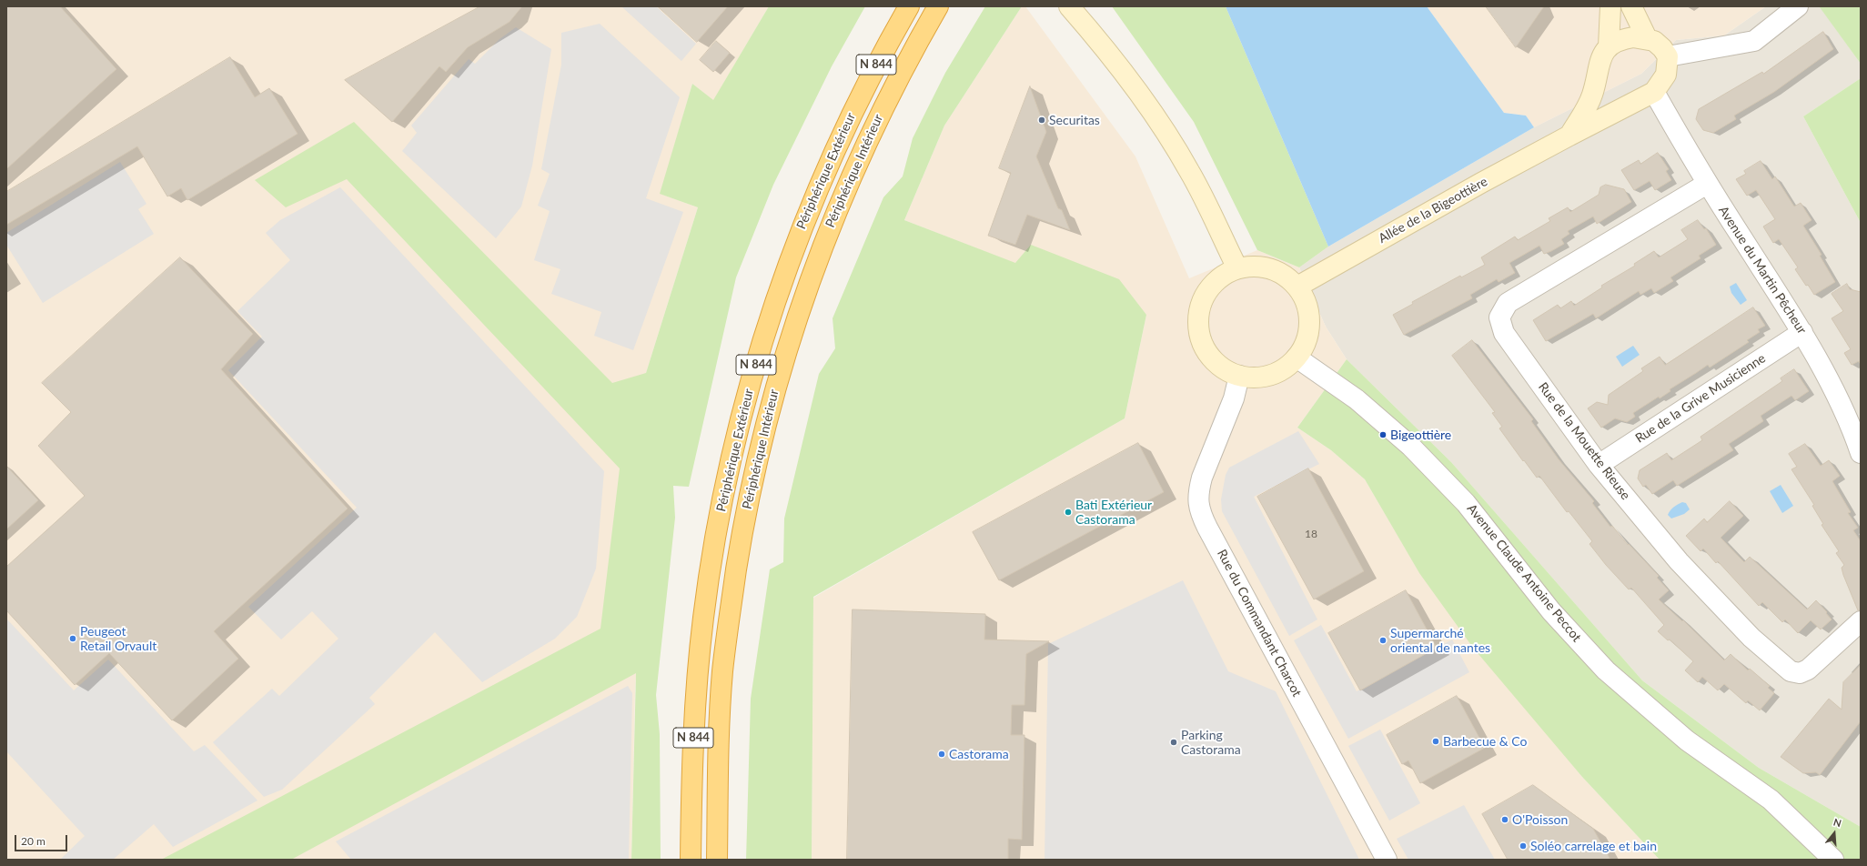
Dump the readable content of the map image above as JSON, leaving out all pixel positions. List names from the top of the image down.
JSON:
{
  "streets": {
    "highway": ["N 844", "Périphérique Extérieur", "Périphérique Intérieur"],
    "main road": ["Allée de la Bigeottière"],
    "street": [
      "Avenue du Martin Pêcheur",
      "Rue de la Grive Musicienne",
      "Rue de la Mouette Rieuse",
      "Avenue Claude Antoine Peccot",
      "Rue du Commandant Charcot"
    ]
  },
  "crossings": [
    ["Allée de la Bigeottière", "Avenue du Martin Pêcheur"],
    ["Allée de la Bigeottière", "Avenue Claude Antoine Peccot"],
    ["Allée de la Bigeottière", "Rue du Commandant Charcot"],
    ["Avenue du Martin Pêcheur", "Rue de la Grive Musicienne"],
    ["Avenue du Martin Pêcheur", "Rue de la Mouette Rieuse"],
    ["Rue de la Grive Musicienne", "Rue de la Mouette Rieuse"],
    ["Avenue Claude Antoine Peccot", "Rue du Commandant Charcot"]
  ],
  "places": [
    "Securitas",
    "Bigeottière",
    "Bati Extérieur Castorama",
    "Peugeot Retail Orvault",
    "Supermarché oriental de nantes",
    "Barbecue & Co",
    "Parking Castorama",
    "Castorama",
    "O'Poisson",
    "Soléo carrelage et bain"
  ],
  "house_numbers": ["18"],
  "scale_bar": "20 m",
  "north": "top"
}
